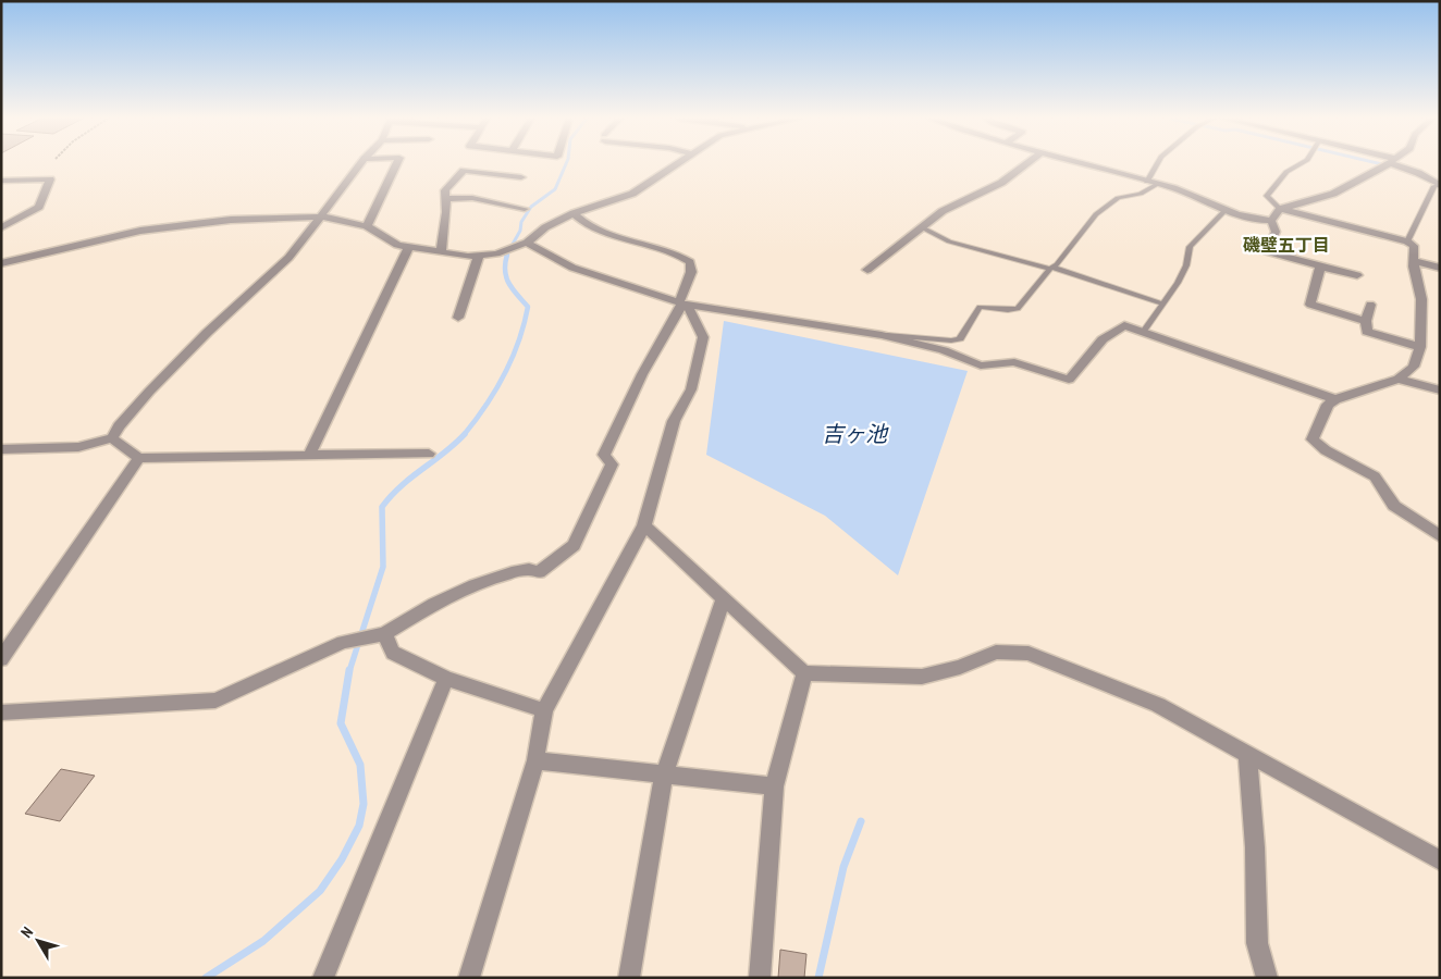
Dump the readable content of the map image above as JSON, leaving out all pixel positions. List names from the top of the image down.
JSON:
{
  "districts": ["磯壁五丁目"],
  "water": ["吉ヶ池"],
  "north": "top left"
}
